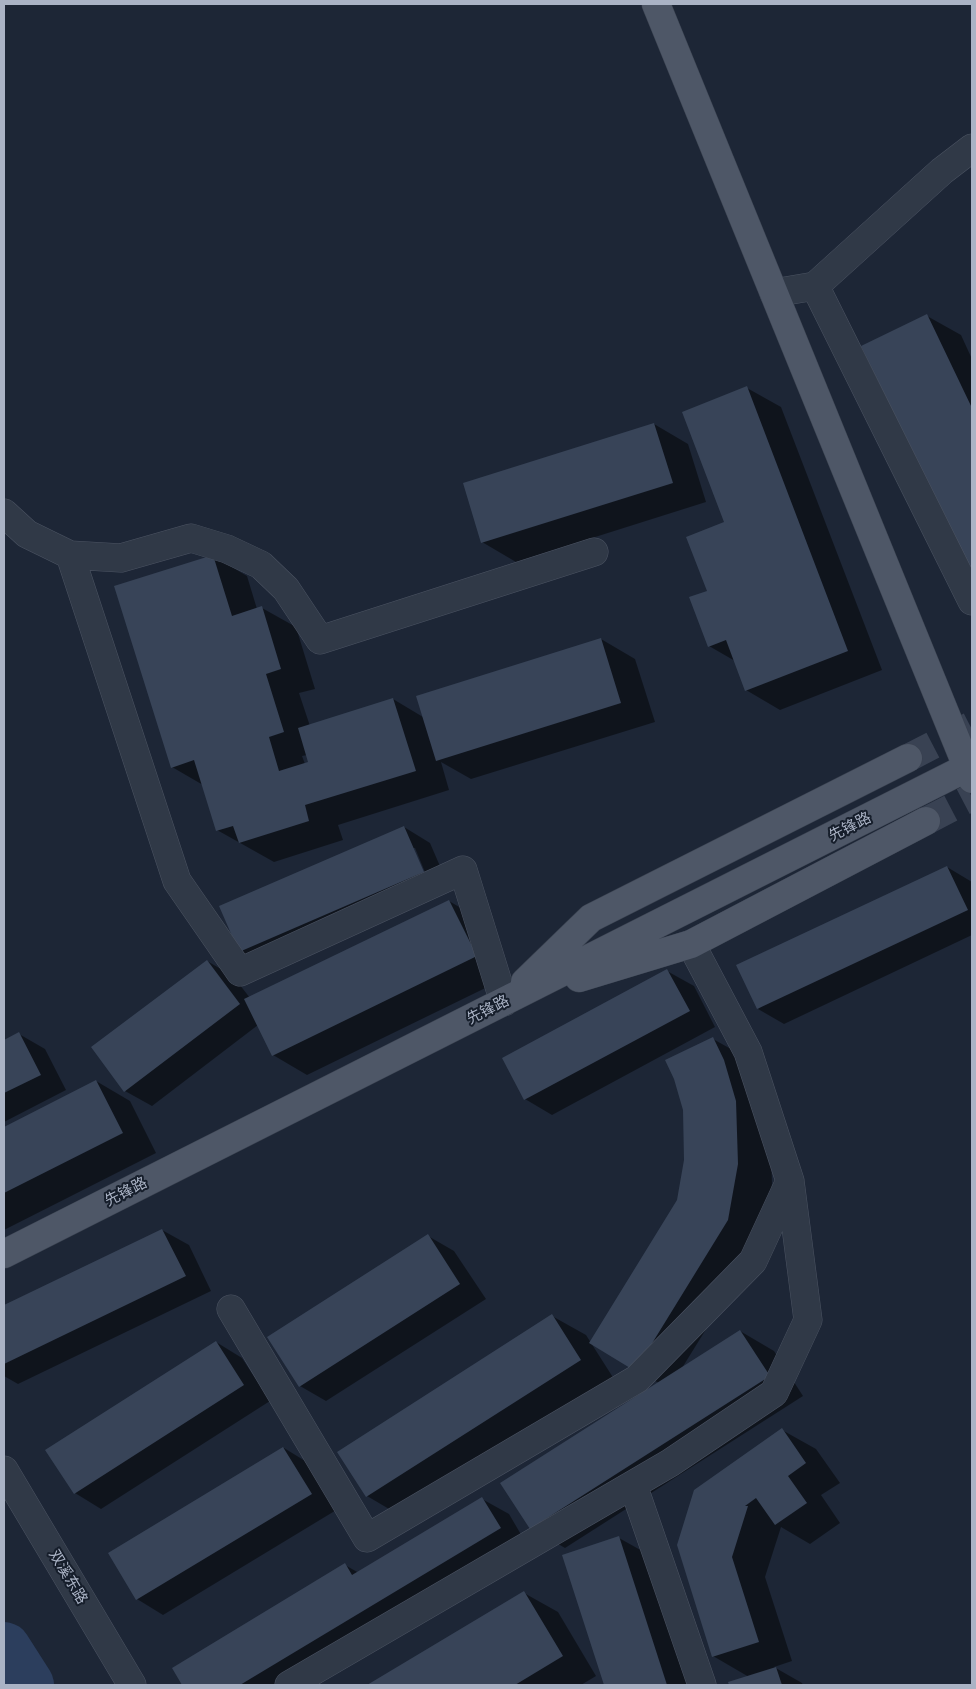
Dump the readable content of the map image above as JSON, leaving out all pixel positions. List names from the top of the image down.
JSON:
{
  "streets": {
    "main road": ["先锋路"],
    "street": ["双溪东路"]
  }
}
